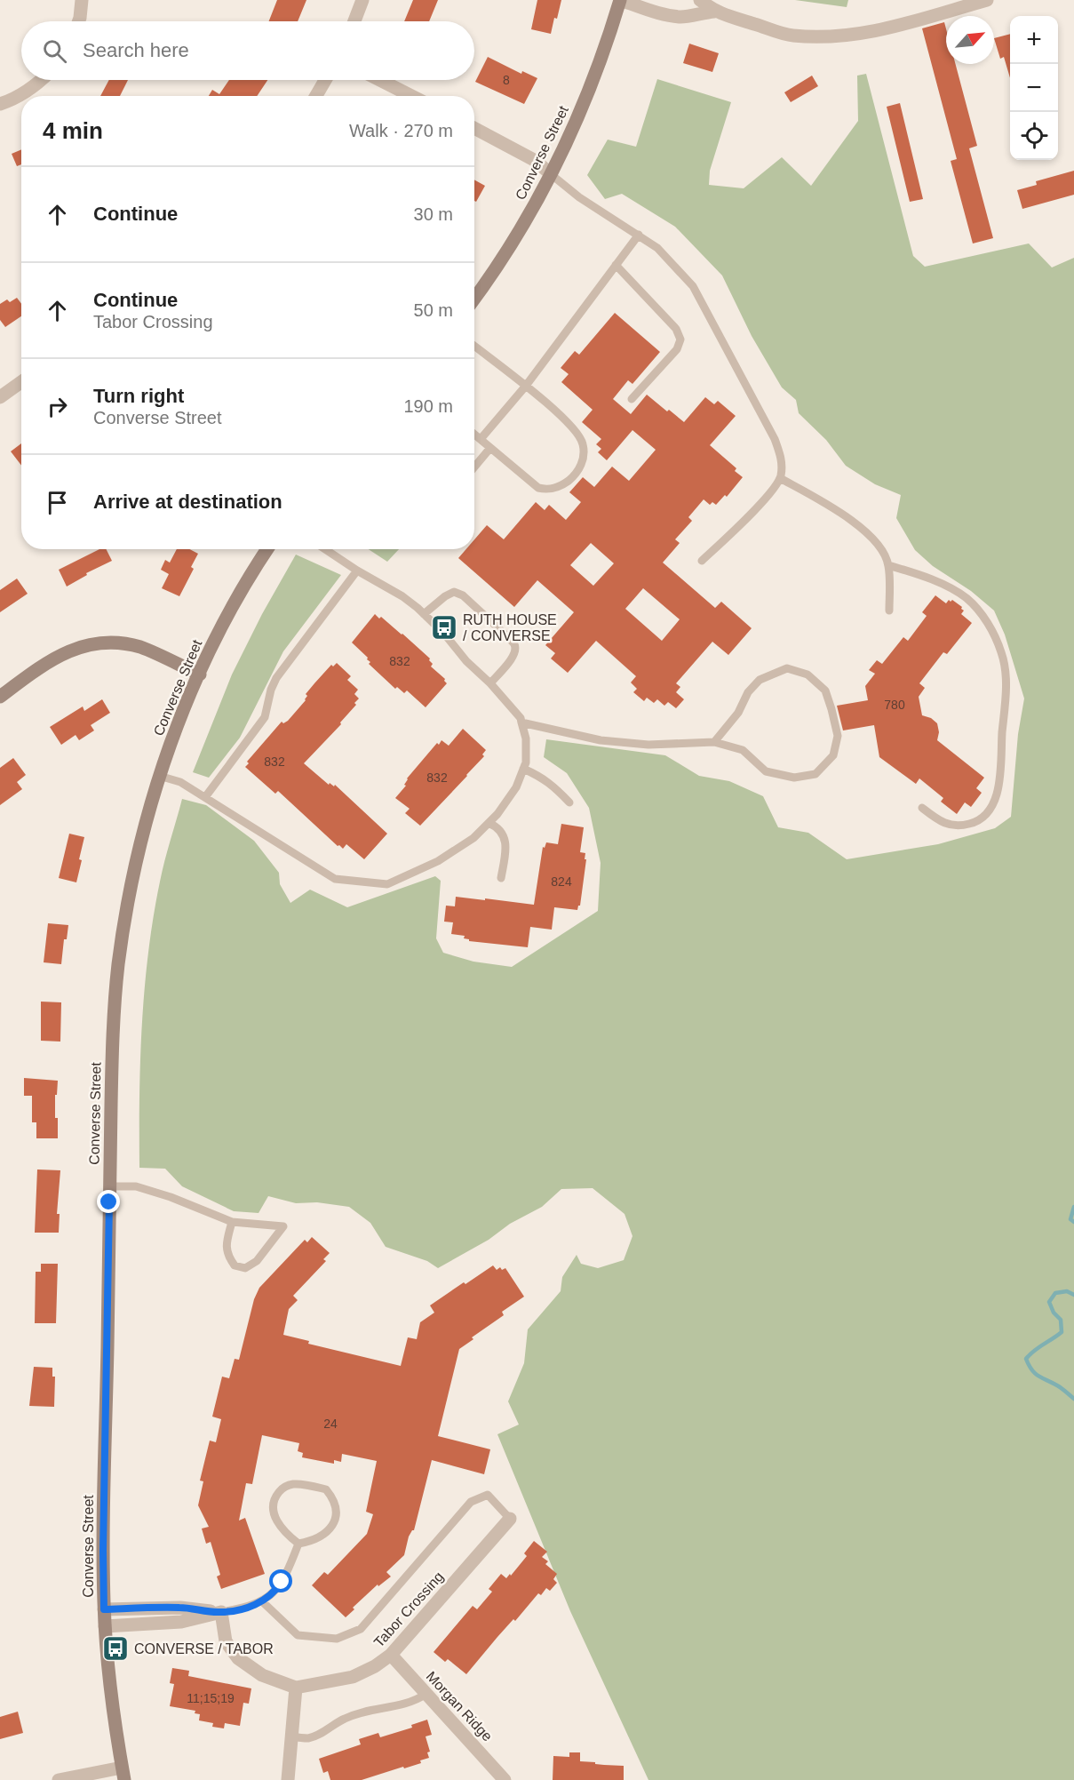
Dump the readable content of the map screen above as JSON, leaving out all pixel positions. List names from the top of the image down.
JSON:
{
  "streets": {
    "main road": ["Converse Street"],
    "street": ["Tabor Crossing", "Morgan Ridge"]
  },
  "crossings": [
    ["Tabor Crossing", "Morgan Ridge"]
  ],
  "places": {
    "bus stop": ["RUTH HOUSE / CONVERSE", "CONVERSE / TABOR"]
  },
  "house_numbers": [
    "8",
    "832",
    "780",
    "832",
    "832",
    "824",
    "24",
    "11;15;19"
  ],
  "north": "top right",
  "page": {
    "map_buttons": ["+", "−"],
    "search": "Search here",
    "heading": ["4 min", "Walk · 270 m"],
    "list": [
      ["Continue", "30 m"],
      ["Continue", "Tabor Crossing", "50 m"],
      ["Turn right", "Converse Street", "190 m"],
      "Arrive at destination"
    ]
  }
}
